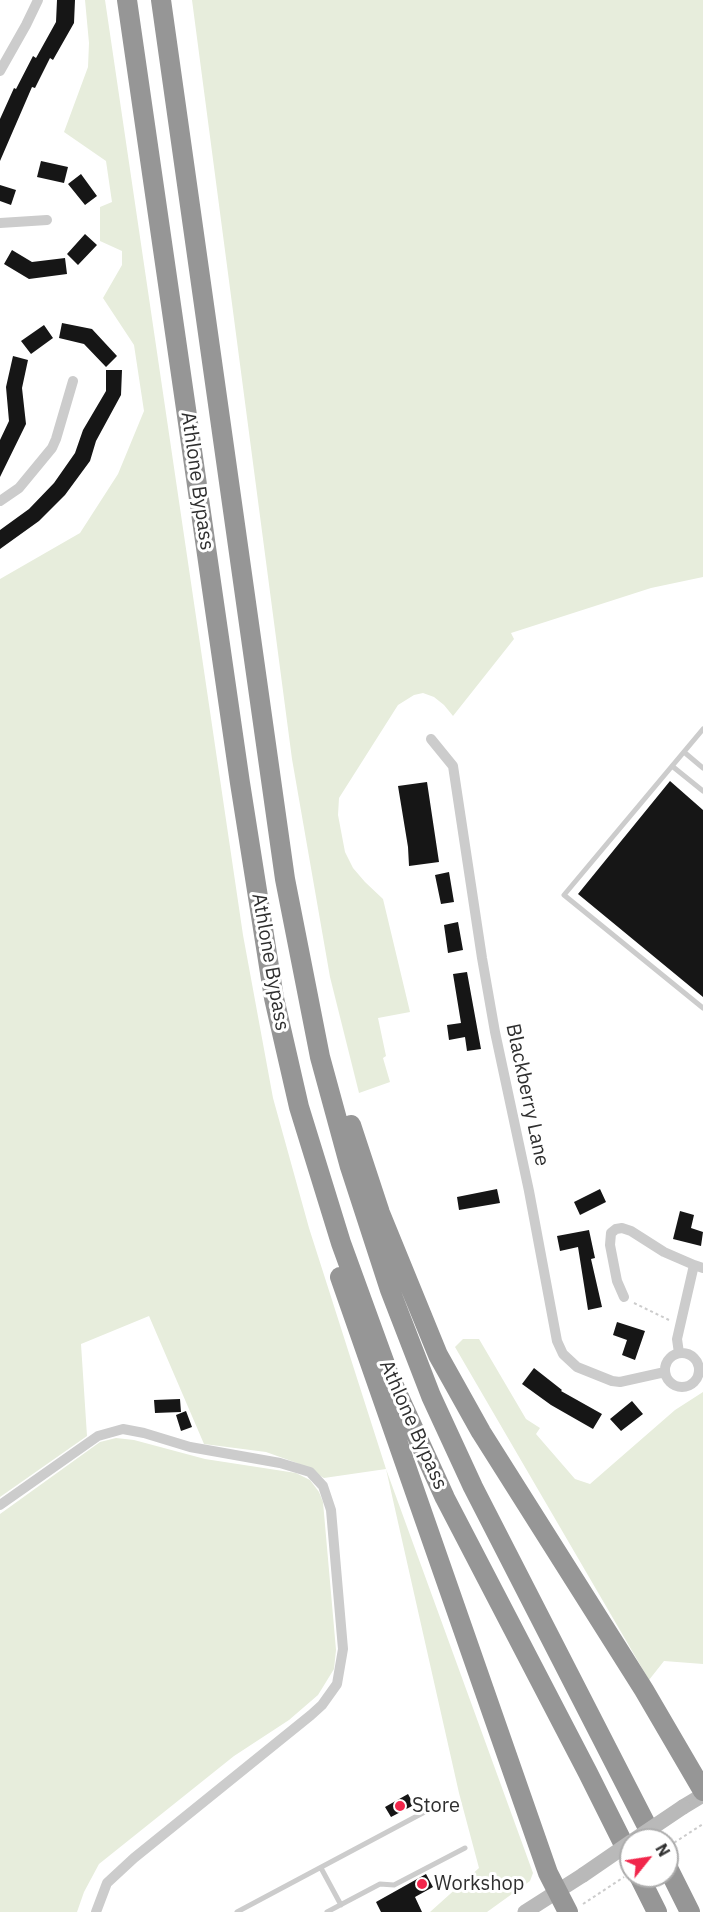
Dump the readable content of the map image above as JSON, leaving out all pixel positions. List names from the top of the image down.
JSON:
{
  "streets": {
    "highway": ["Athlone Bypass"],
    "street": ["Blackberry Lane"]
  },
  "places": ["Store", "Workshop"],
  "north": "top right"
}
